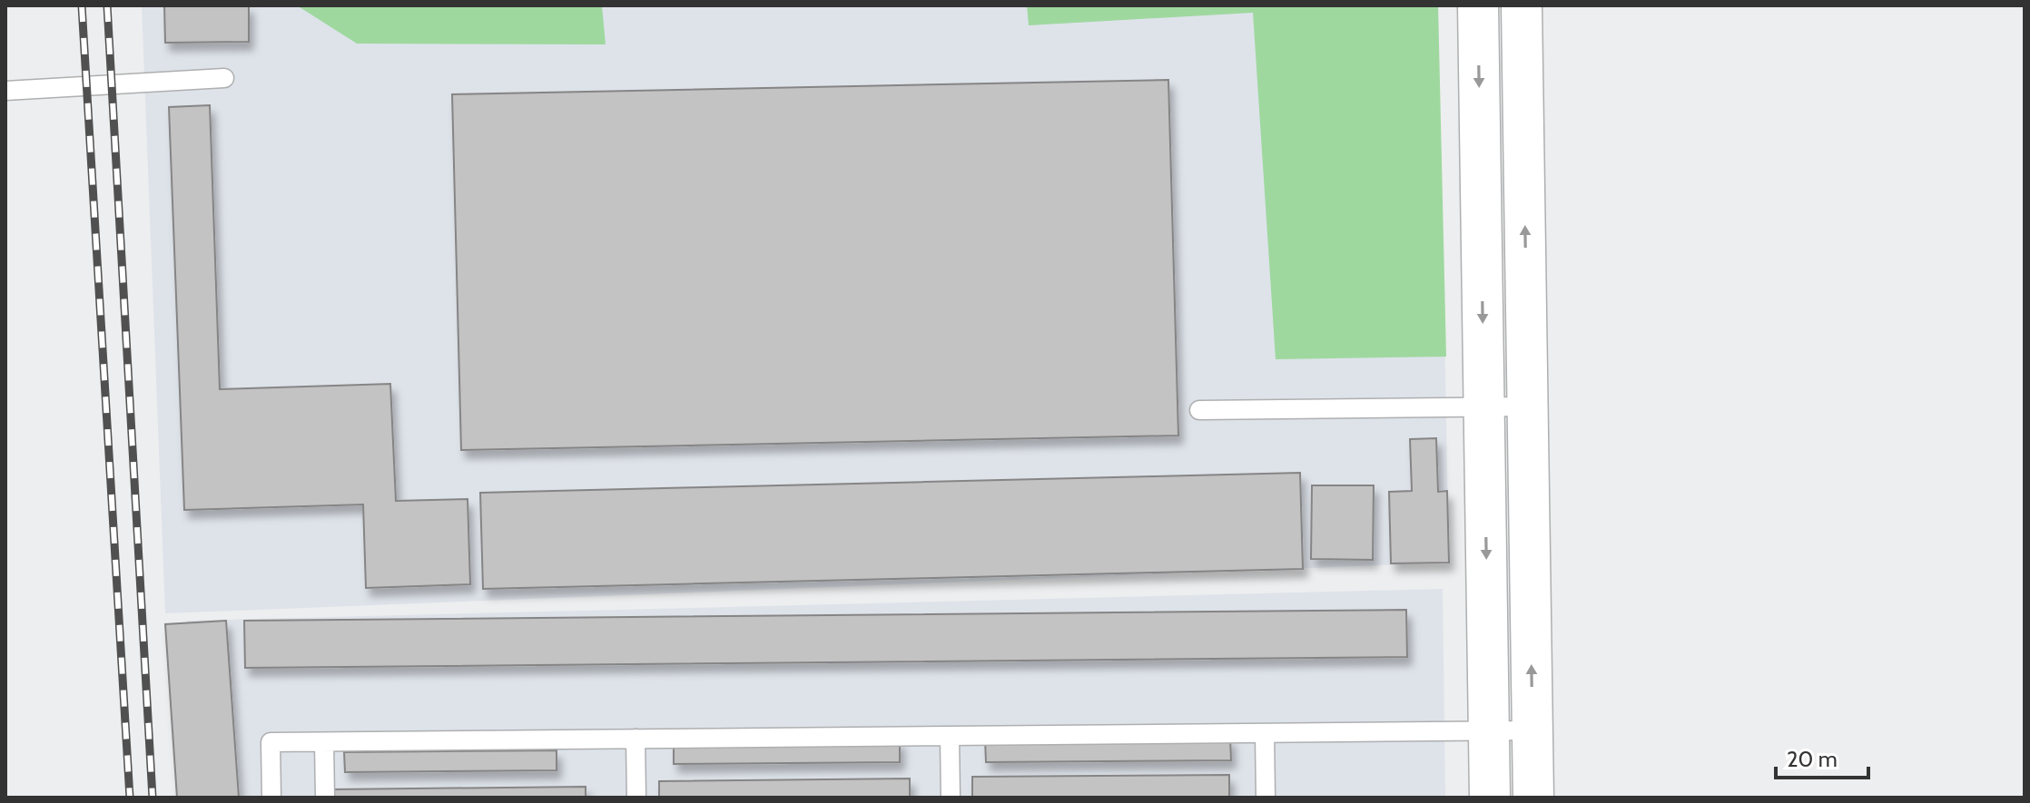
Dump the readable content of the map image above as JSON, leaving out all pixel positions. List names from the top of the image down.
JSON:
{
  "scale_bar": "20 m"
}
